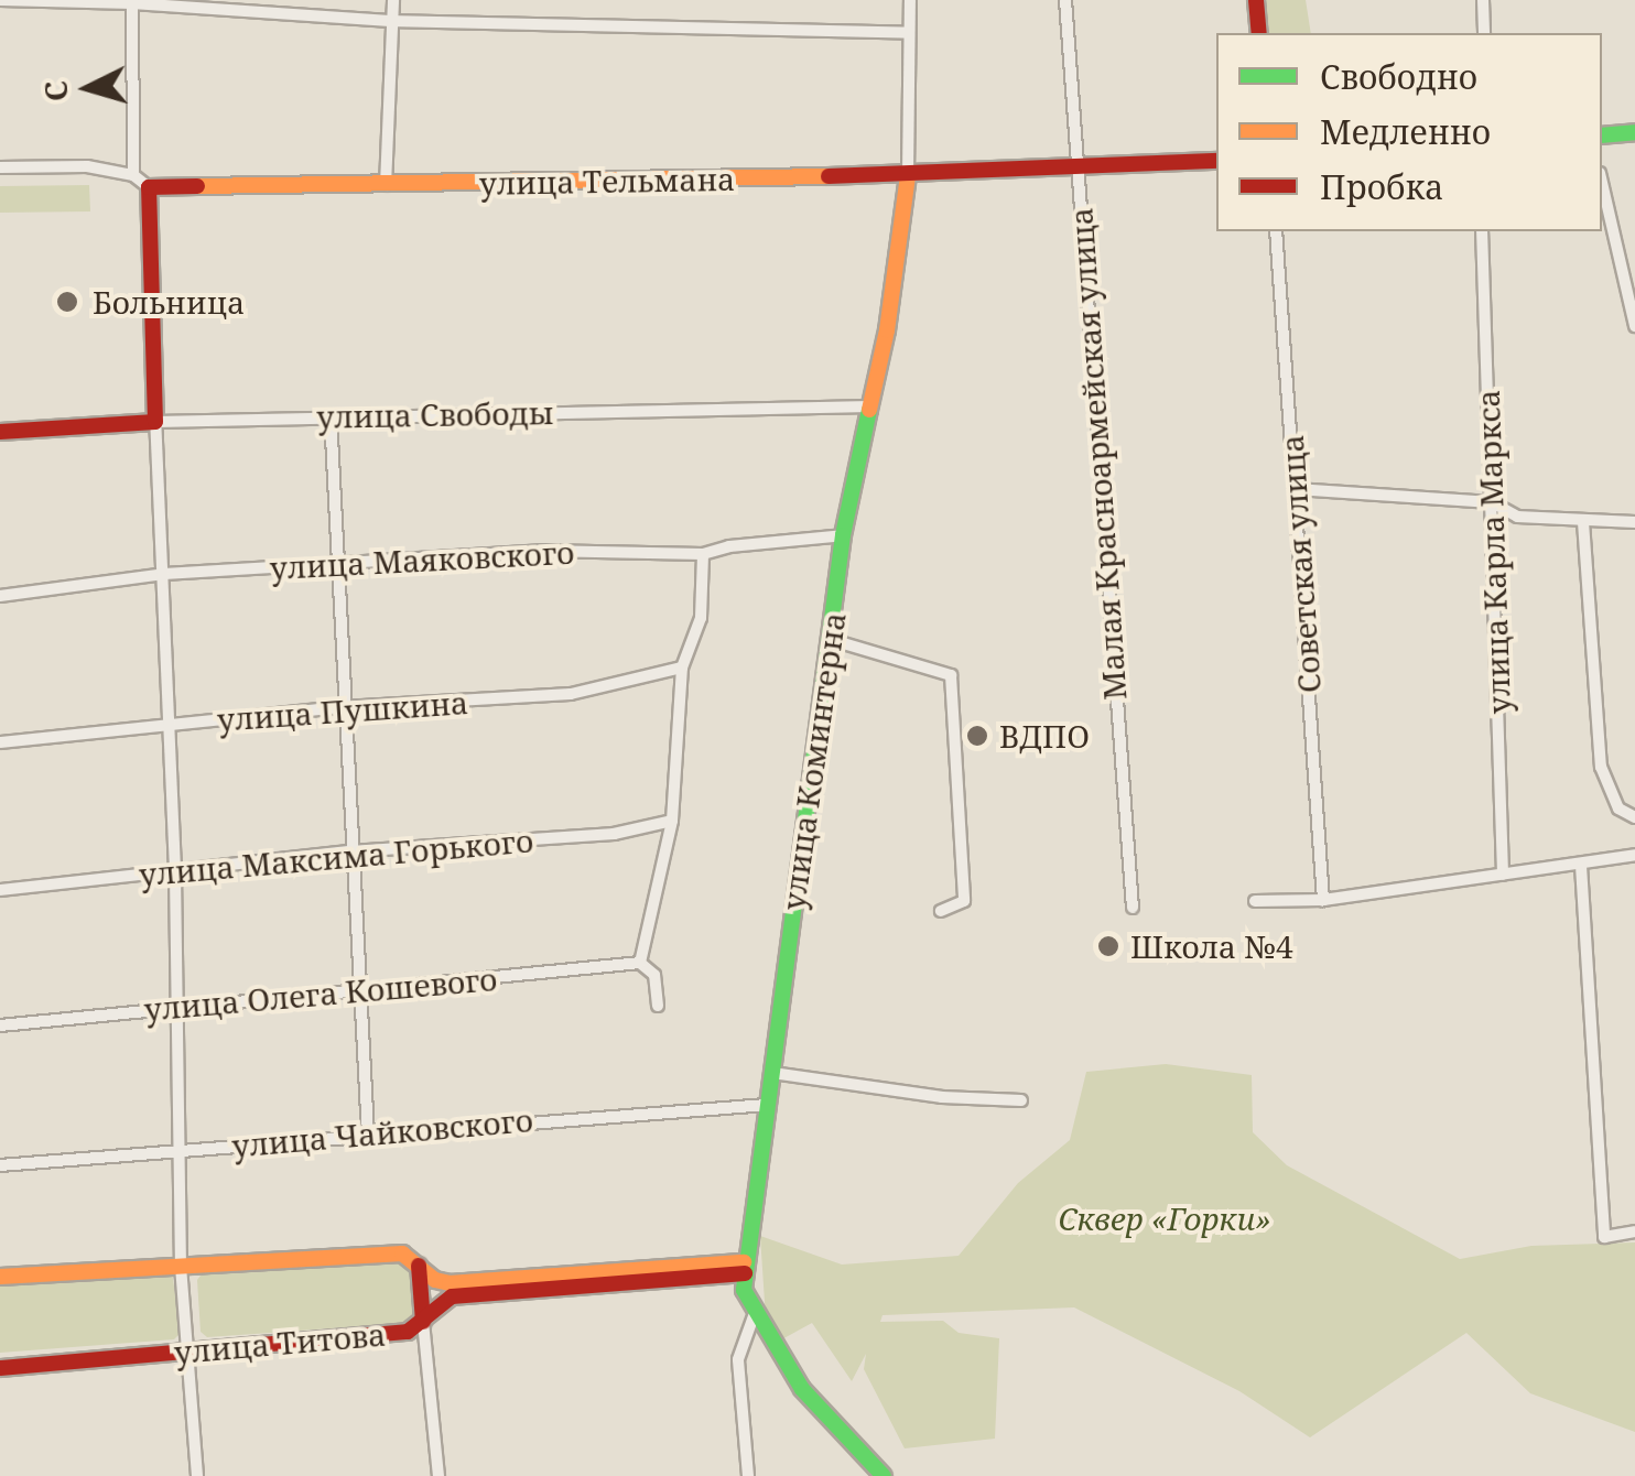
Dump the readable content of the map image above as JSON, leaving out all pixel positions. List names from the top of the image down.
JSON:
{
  "streets": {
    "street": [
      "улица Тельмана",
      "улица Свободы",
      "Малая Красноармейская улица",
      "улица Карла Маркса",
      "улица Маяковского",
      "Советская улица",
      "улица Пушкина",
      "улица Коминтерна",
      "улица Максима Горького",
      "улица Олега Кошевого",
      "улица Чайковского",
      "улица Титова"
    ]
  },
  "crossings": [
    ["улица Тельмана", "Малая Красноармейская улица"],
    ["улица Тельмана", "улица Коминтерна"],
    ["улица Свободы", "улица Коминтерна"],
    ["улица Маяковского", "улица Коминтерна"],
    ["улица Коминтерна", "улица Чайковского"],
    ["улица Коминтерна", "улица Титова"]
  ],
  "parks": ["Сквер «Горки»"],
  "places": ["Больница", "ВДПО", "Школа №4"],
  "legend": ["Свободно", "Медленно", "Пробка"],
  "north": "left"
}
